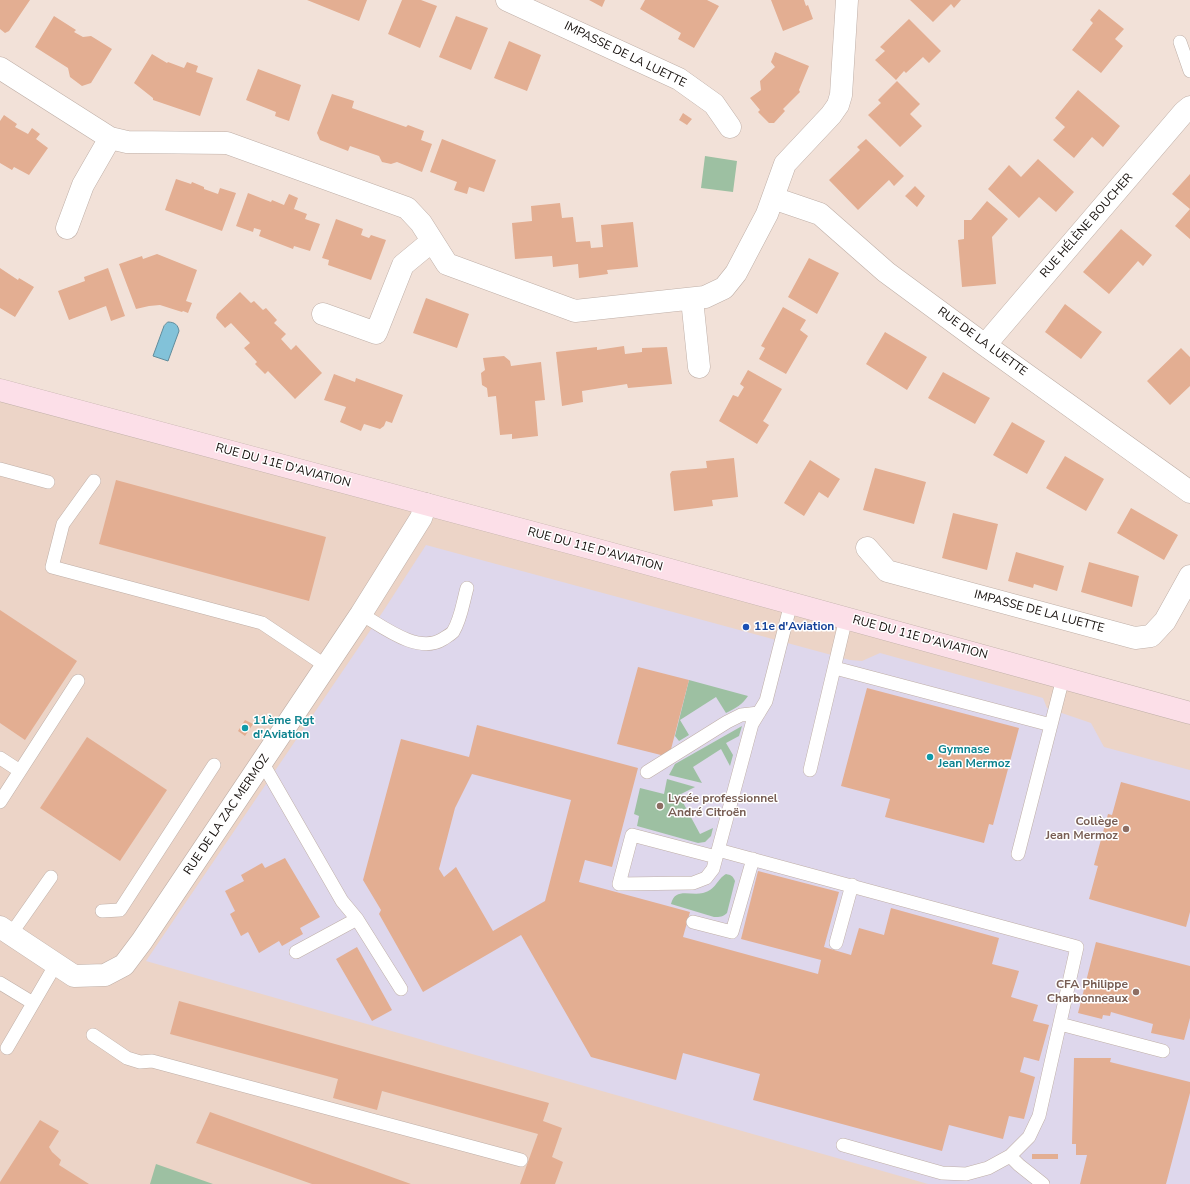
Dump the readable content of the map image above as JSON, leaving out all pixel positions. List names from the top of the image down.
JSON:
{
  "streets": {
    "street": [
      "IMPASSE DE LA LUETTE",
      "RUE HÉLÈNE BOUCHER",
      "RUE DE LA LUETTE",
      "RUE DU 11E D'AVIATION",
      "RUE DE LA ZAC MERMOZ"
    ]
  },
  "crossings": [
    ["RUE HÉLÈNE BOUCHER", "RUE DE LA LUETTE"],
    ["RUE DU 11E D'AVIATION", "RUE DE LA ZAC MERMOZ"]
  ],
  "places": [
    "11e d'Aviation",
    "11ème Rgt d'Aviation",
    "Gymnase Jean Mermoz",
    "Lycée professionnel André Citroën",
    "Collège Jean Mermoz",
    "CFA Philippe Charbonneaux"
  ]
}
